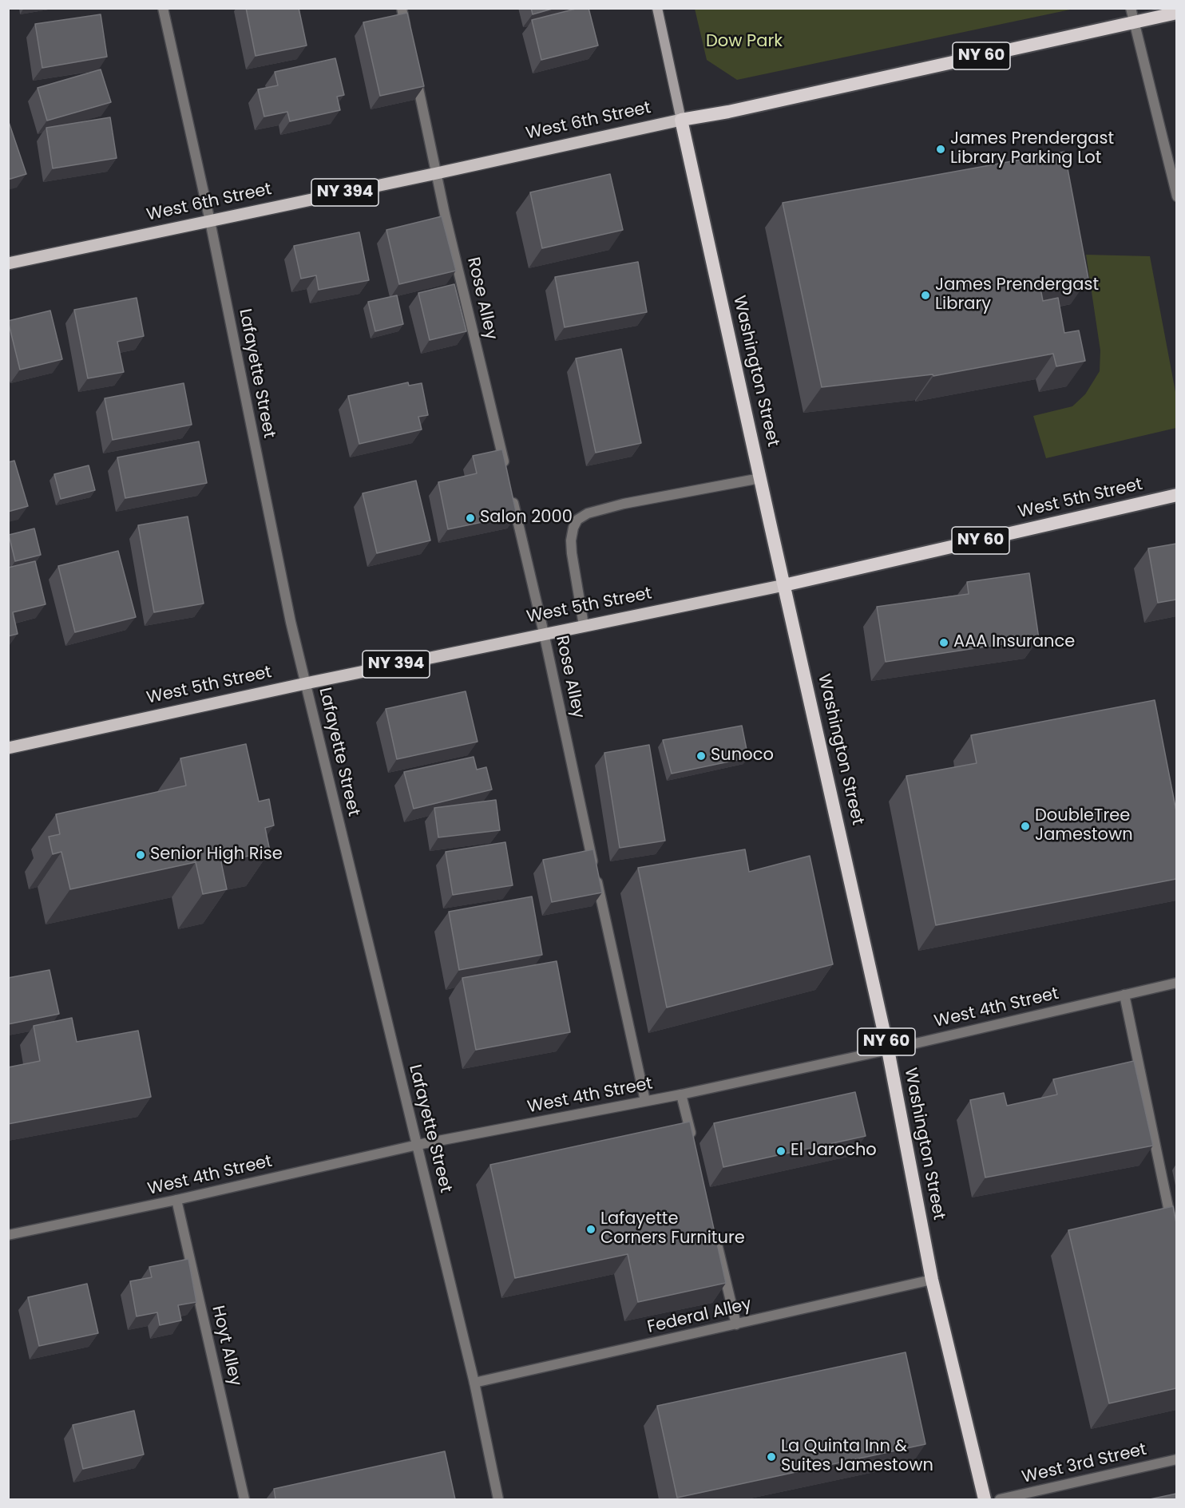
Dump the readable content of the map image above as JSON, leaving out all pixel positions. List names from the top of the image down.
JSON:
{
  "streets": {
    "highway": [
      "NY 60",
      "West 6th Street",
      "Washington Street",
      "West 5th Street"
    ],
    "main road": ["NY 394"],
    "street": [
      "Rose Alley",
      "Lafayette Street",
      "West 4th Street",
      "Federal Alley",
      "Hoyt Alley",
      "West 3rd Street"
    ]
  },
  "crossings": [
    ["West 6th Street", "Rose Alley"],
    ["West 6th Street", "Washington Street"],
    ["West 6th Street", "Lafayette Street"],
    ["Rose Alley", "West 5th Street"],
    ["Rose Alley", "West 4th Street"],
    ["Washington Street", "West 5th Street"],
    ["Washington Street", "West 4th Street"],
    ["Washington Street", "Federal Alley"],
    ["Lafayette Street", "West 5th Street"],
    ["Lafayette Street", "West 4th Street"],
    ["Lafayette Street", "Federal Alley"],
    ["West 4th Street", "Hoyt Alley"]
  ],
  "parks": ["Dow Park"],
  "places": [
    "James Prendergast Library Parking Lot",
    "James Prendergast Library",
    "Salon 2000",
    "AAA Insurance",
    "Sunoco",
    "DoubleTree Jamestown",
    "Senior High Rise",
    "El Jarocho",
    "Lafayette Corners Furniture",
    "La Quinta Inn & Suites Jamestown"
  ]
}
